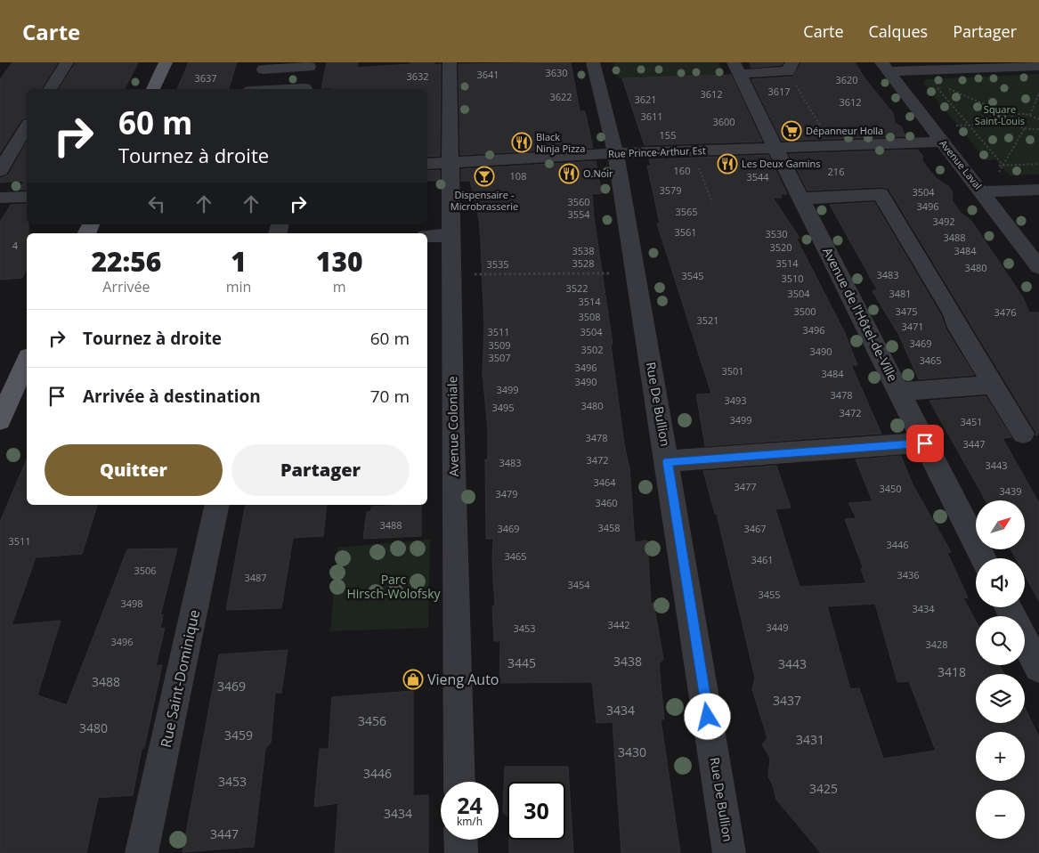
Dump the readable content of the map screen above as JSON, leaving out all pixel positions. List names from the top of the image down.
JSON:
{
  "streets": {
    "street": [
      "Rue Prince-Arthur Est",
      "Avenue Laval",
      "Avenue de l'Hôtel-de-Ville",
      "Rue De Bullion",
      "Avenue Coloniale",
      "Rue Saint-Dominique"
    ]
  },
  "crossings": [
    ["Rue Prince-Arthur Est", "Avenue Laval"],
    ["Rue Prince-Arthur Est", "Avenue de l'Hôtel-de-Ville"],
    ["Rue Prince-Arthur Est", "Rue De Bullion"],
    ["Rue Prince-Arthur Est", "Avenue Coloniale"]
  ],
  "parks": ["Square Saint-Louis", "Parc Hirsch-Wolofsky"],
  "places": {
    "supermarket": ["Dépanneur Holla"],
    "restaurant": ["Black Ninja Pizza", "Les Deux Gamins", "O.Noir"],
    "bar": ["Dispensaire - Microbrasserie"],
    "shop": ["Vieng Auto"]
  },
  "house_numbers": [
    "3630",
    "3641",
    "3632",
    "3637",
    "3620",
    "3617",
    "3612",
    "3622",
    "3621",
    "3612",
    "3611",
    "3600",
    "155",
    "160",
    "216",
    "108",
    "3544",
    "3579",
    "3504",
    "3560",
    "3496",
    "3565",
    "3554",
    "3492",
    "3561",
    "3530",
    "3488",
    "4",
    "3520",
    "3538",
    "3484",
    "3528",
    "3514",
    "3535",
    "3480",
    "3483",
    "3545",
    "3510",
    "3522",
    "3504",
    "3481",
    "3514",
    "3500",
    "3475",
    "3476",
    "3508",
    "3521",
    "3471",
    "3496",
    "3511",
    "3504",
    "3469",
    "3509",
    "3502",
    "3490",
    "3507",
    "3465",
    "3496",
    "3501",
    "3484",
    "3490",
    "3499",
    "3478",
    "3493",
    "3480",
    "3495",
    "3472",
    "3499",
    "3451",
    "3478",
    "3447",
    "3472",
    "3483",
    "3443",
    "3464",
    "3477",
    "3450",
    "3439",
    "3479",
    "3460",
    "3488",
    "3458",
    "3469",
    "3467",
    "3511",
    "3446",
    "3465",
    "3461",
    "3506",
    "3436",
    "3487",
    "3454",
    "3455",
    "3498",
    "3434",
    "3442",
    "3449",
    "3453",
    "3496",
    "3428",
    "3438",
    "3445",
    "3443",
    "3418",
    "3488",
    "3469",
    "3437",
    "3434",
    "3456",
    "3480",
    "3459",
    "3431",
    "3430",
    "3446",
    "3453",
    "3425",
    "3434",
    "3447"
  ],
  "north": "top right",
  "page": {
    "header": "Carte",
    "nav": ["Carte", "Calques", "Partager"],
    "turn": ["60 m", "Tournez à droite"],
    "eta": [
      "22:56",
      "Arrivée",
      "1",
      "min",
      "130",
      "m"
    ],
    "list": [
      {
        "name": "Tournez à droite",
        "value": "60 m"
      },
      {
        "name": "Arrivée à destination",
        "value": "70 m"
      }
    ],
    "buttons": ["Quitter", "Partager"],
    "map_buttons": ["+", "−"],
    "speed": "24 km/h",
    "limit": "30"
  }
}
